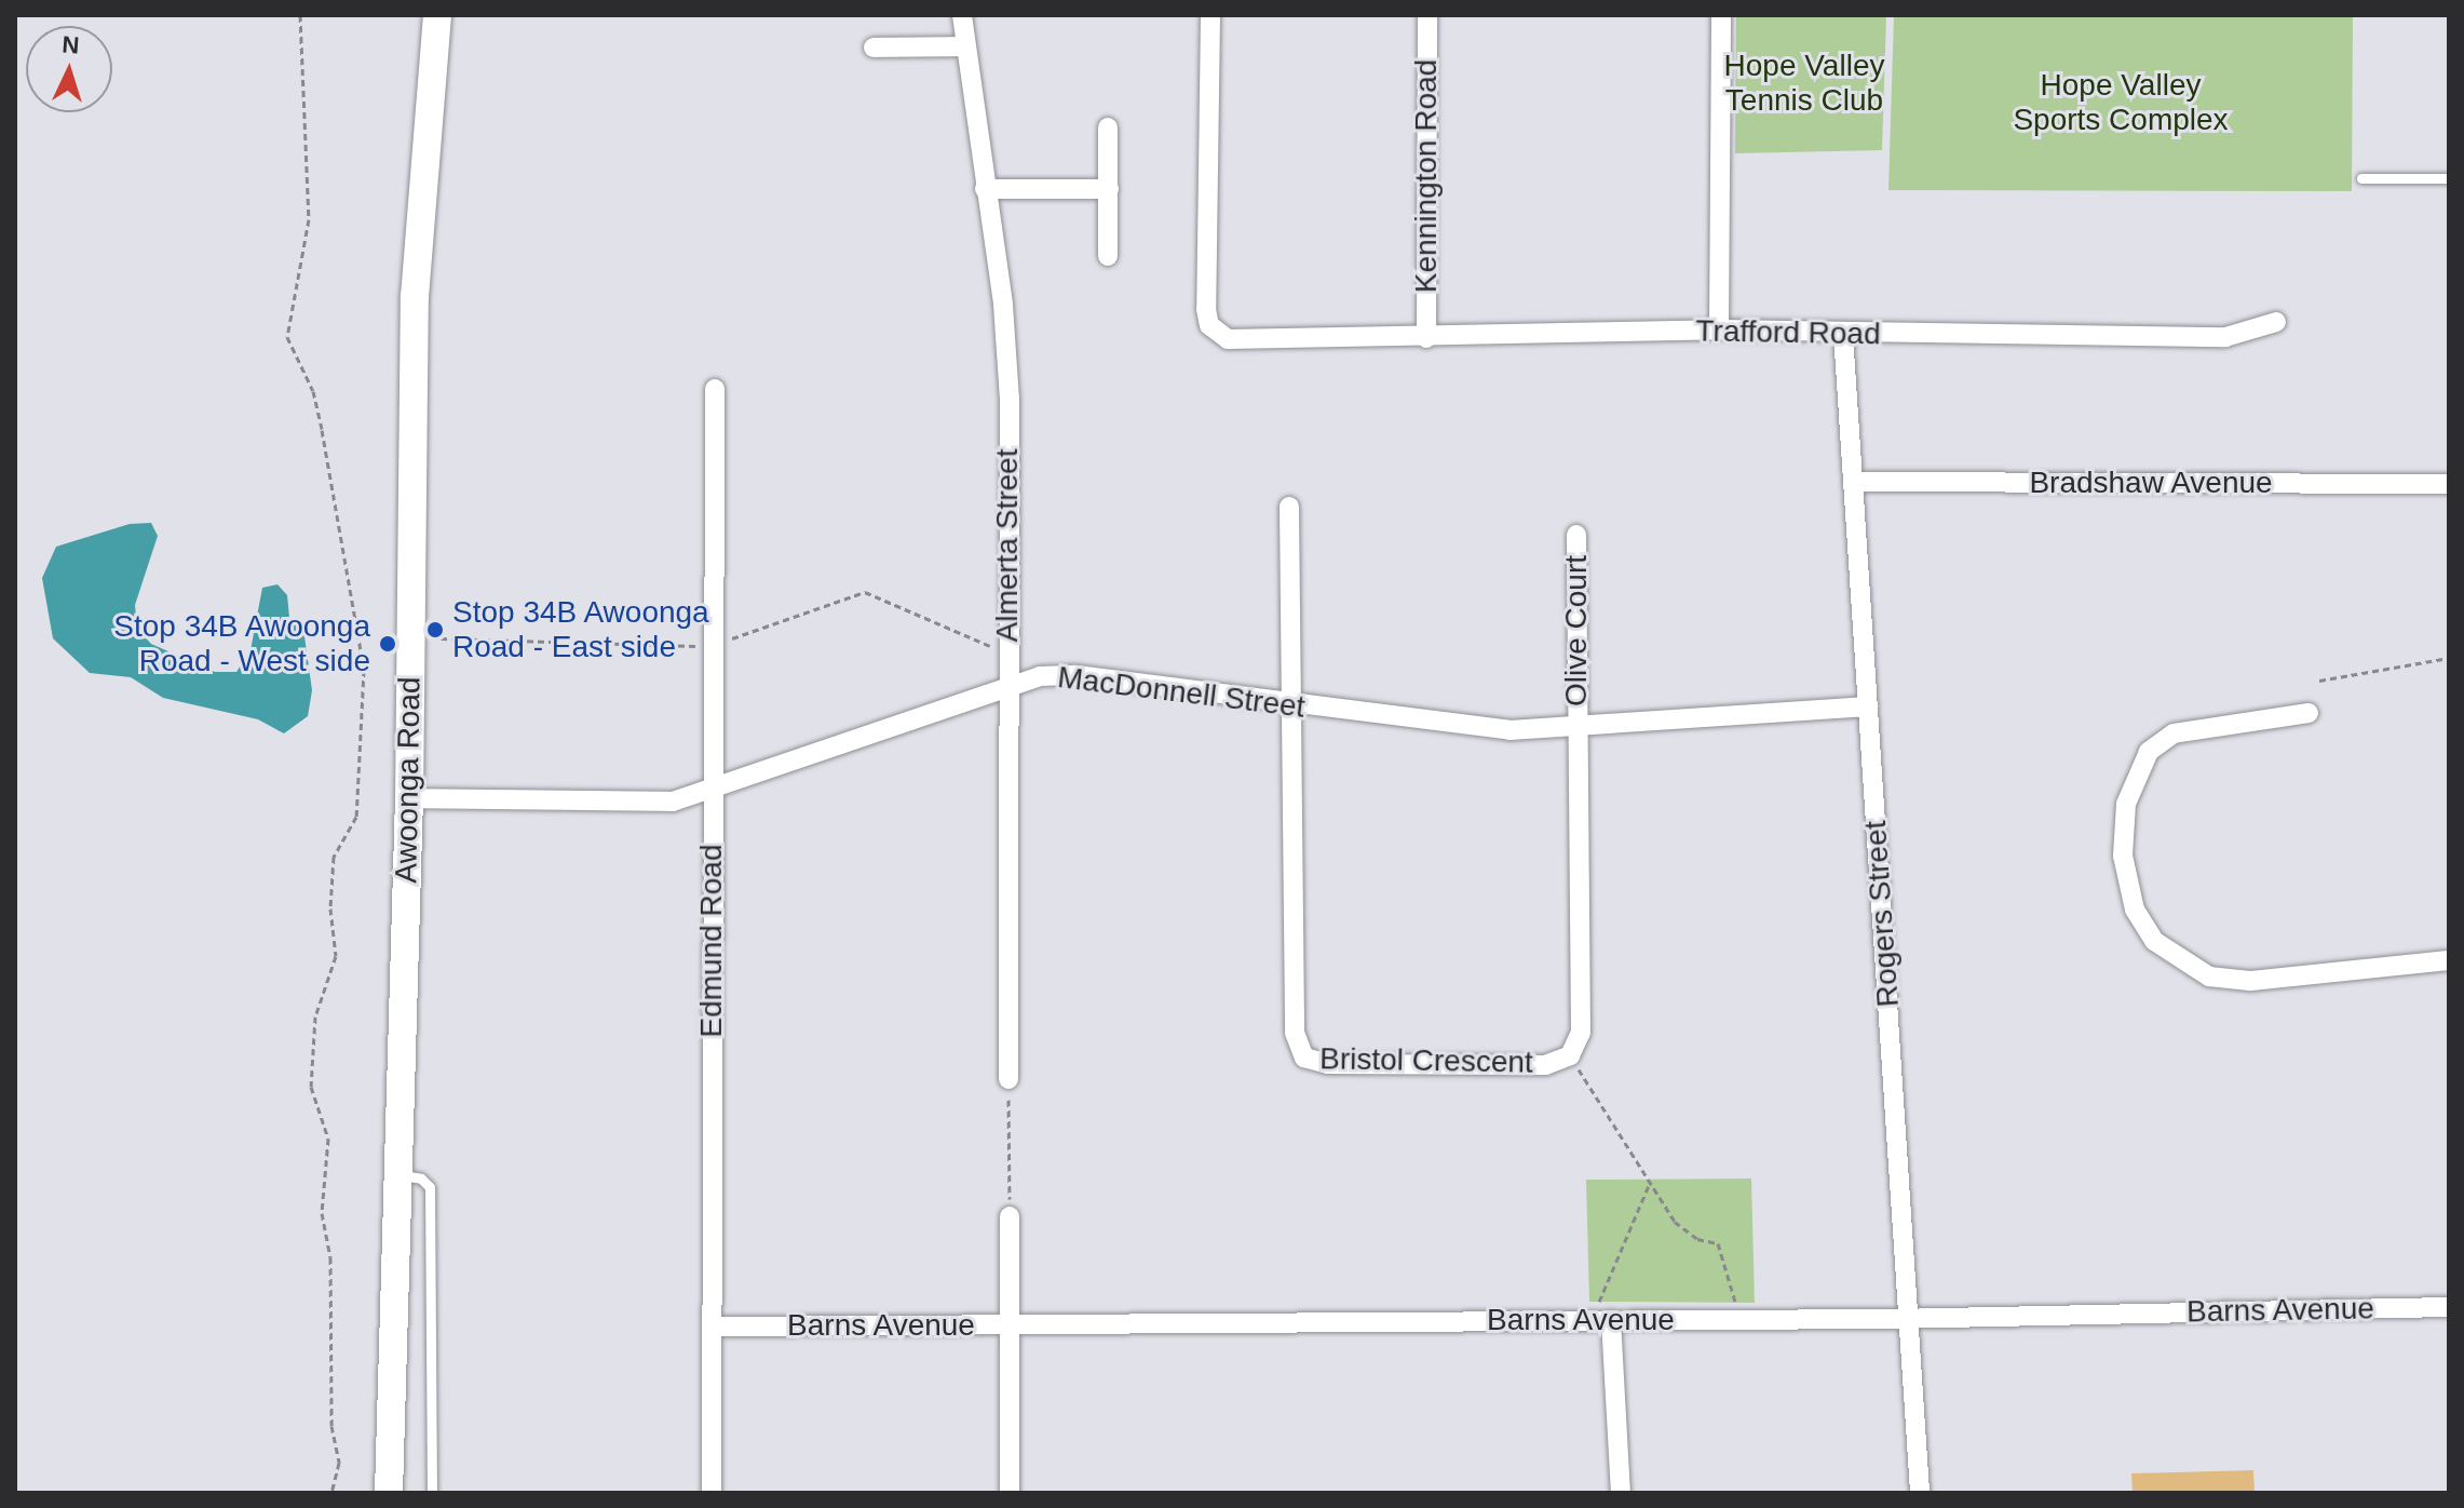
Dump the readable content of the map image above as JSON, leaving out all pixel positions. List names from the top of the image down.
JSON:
{
  "streets": {
    "main road": ["Awoonga Road"],
    "street": [
      "Kennington Road",
      "Trafford Road",
      "Bradshaw Avenue",
      "Almerta Street",
      "Olive Court",
      "MacDonnell Street",
      "Rogers Street",
      "Edmund Road",
      "Bristol Crescent",
      "Barns Avenue"
    ]
  },
  "crossings": [
    ["Kennington Road", "Trafford Road"],
    ["Trafford Road", "Rogers Street"],
    ["Bradshaw Avenue", "Rogers Street"],
    ["Almerta Street", "MacDonnell Street"],
    ["Olive Court", "MacDonnell Street"],
    ["Olive Court", "Bristol Crescent"],
    ["MacDonnell Street", "Awoonga Road"],
    ["MacDonnell Street", "Rogers Street"],
    ["MacDonnell Street", "Edmund Road"],
    ["MacDonnell Street", "Bristol Crescent"],
    ["Rogers Street", "Barns Avenue"],
    ["Edmund Road", "Barns Avenue"]
  ],
  "parks": ["Hope Valley Tennis Club", "Hope Valley Sports Complex"],
  "places": ["Stop 34B Awoonga Road - East side", "Stop 34B Awoonga Road - West side"],
  "north": "top"
}
